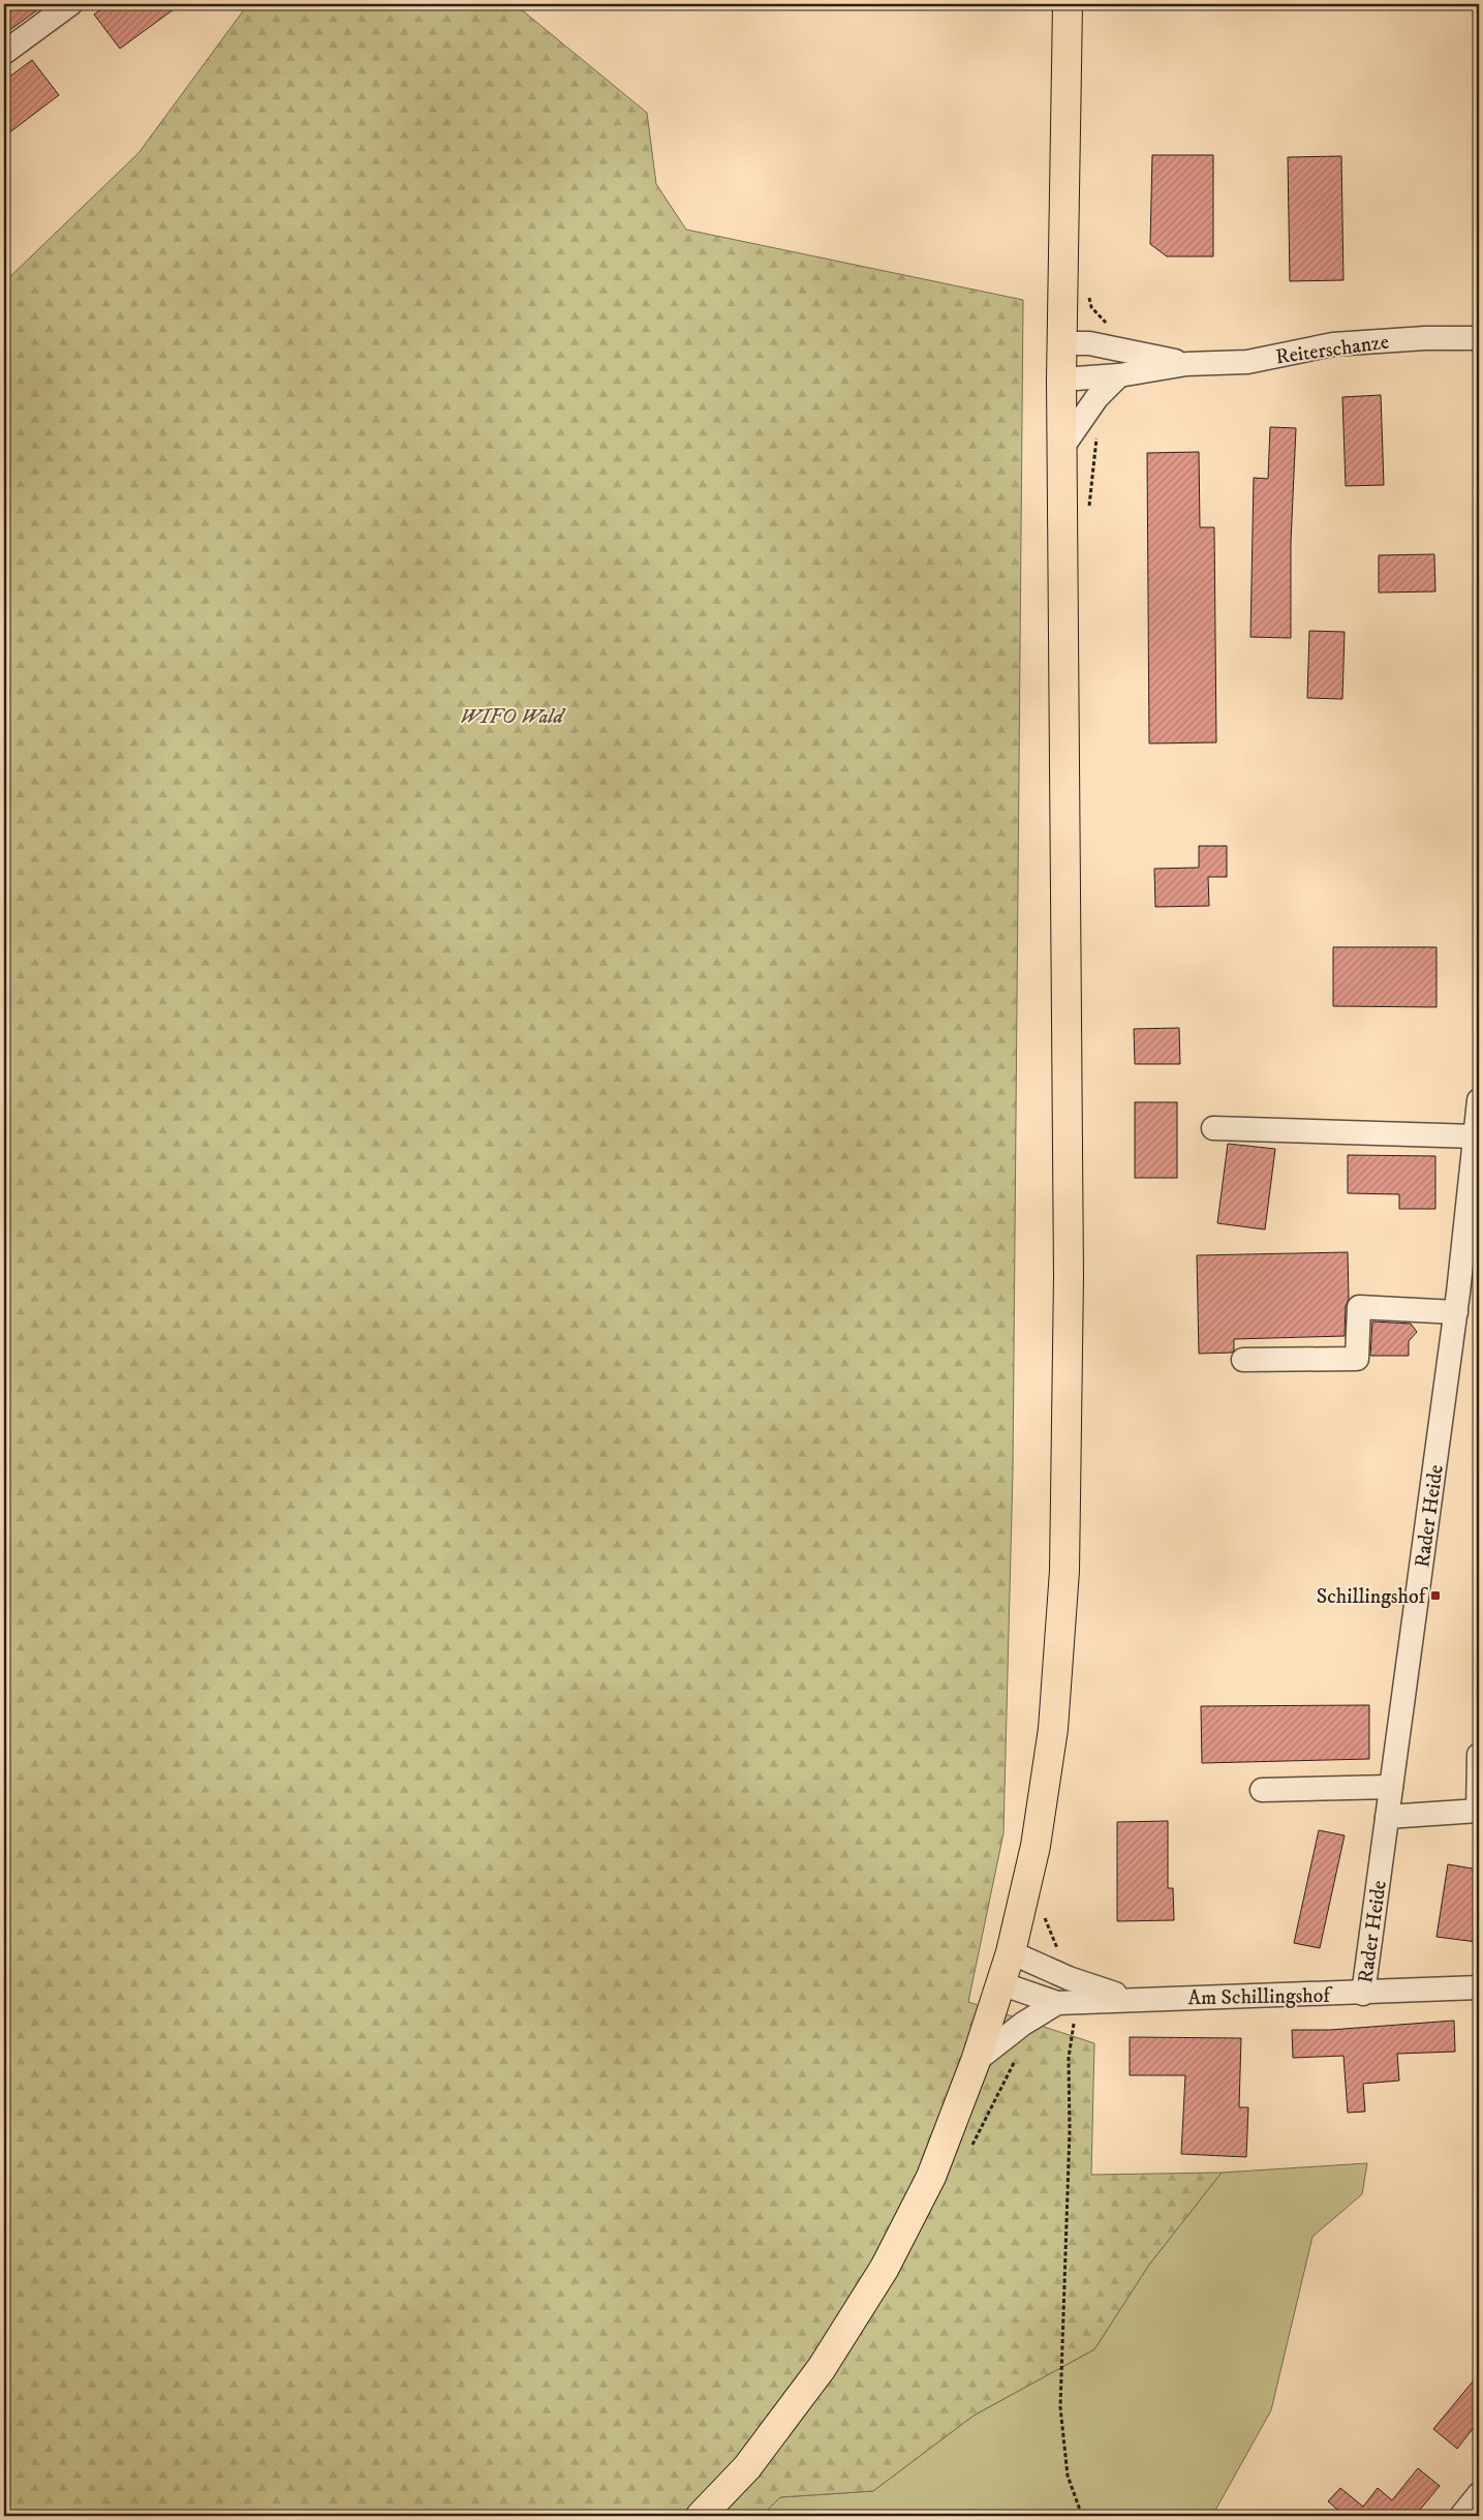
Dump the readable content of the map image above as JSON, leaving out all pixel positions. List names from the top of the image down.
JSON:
{
  "streets": {
    "street": ["Reiterschanze", "Rader Heide", "Am Schillingshof"]
  },
  "crossings": [
    ["Rader Heide", "Am Schillingshof"]
  ],
  "parks": ["WIFO Wald"],
  "places": {
    "transit": ["Schillingshof"]
  }
}
